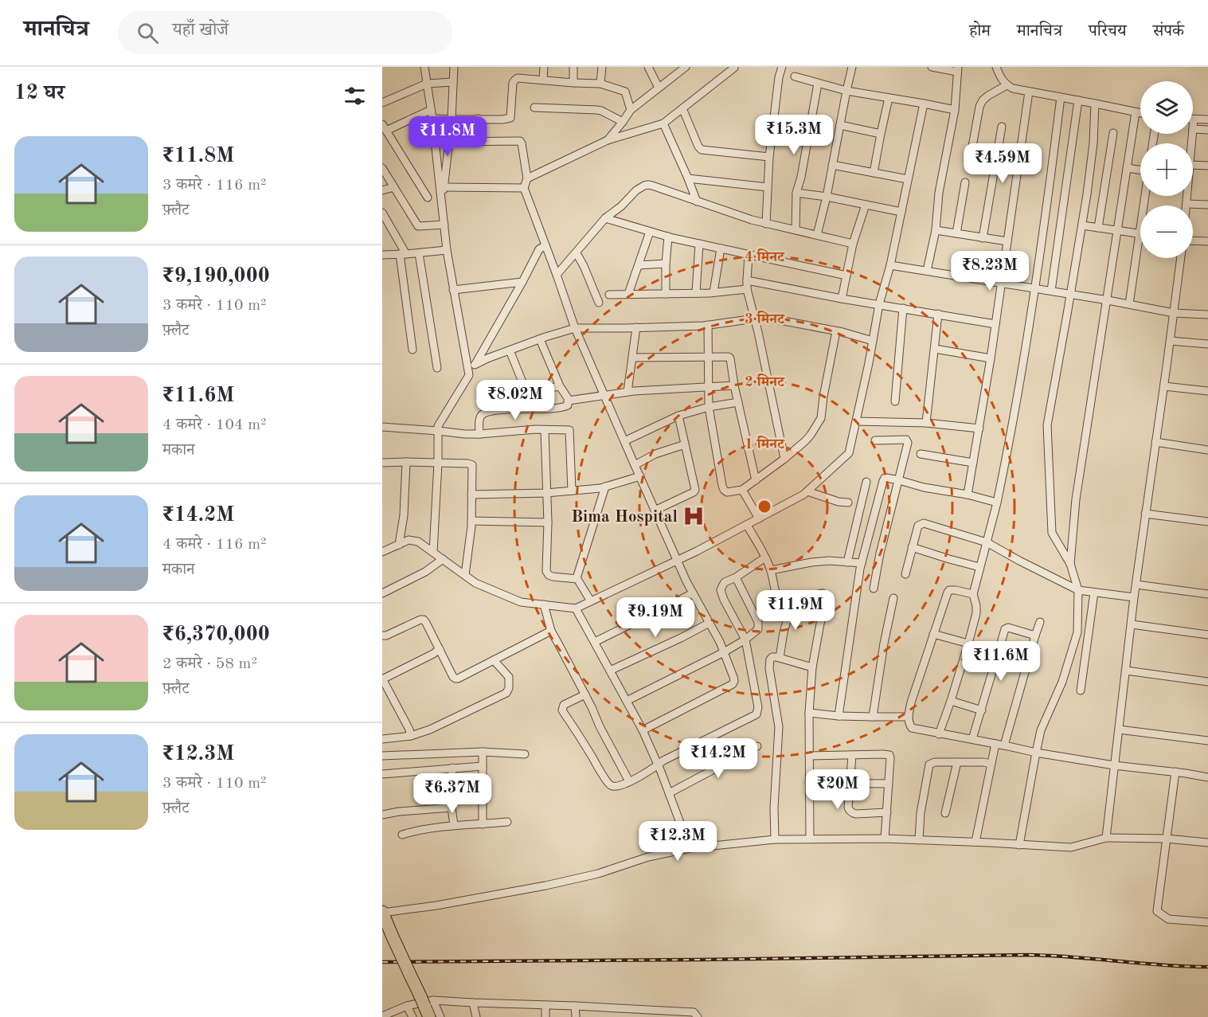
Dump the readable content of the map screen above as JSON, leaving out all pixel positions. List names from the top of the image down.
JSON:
{
  "places": {
    "hospital": ["Bima Hospital"]
  },
  "page": {
    "header": "मानचित्र",
    "search": "यहाँ खोजें",
    "nav": [
      "होम",
      "मानचित्र",
      "परिचय",
      "संपर्क"
    ],
    "heading": "12 घर",
    "map_buttons": ["+", "−"],
    "price": [
      "₹15.3M",
      "₹11.8M",
      "₹4.59M",
      "₹8.23M",
      "₹8.02M",
      "₹11.9M",
      "₹9.19M",
      "₹11.6M",
      "₹14.2M",
      "₹20M",
      "₹6.37M",
      "₹12.3M"
    ],
    "list": [
      {
        "name": "₹11.8M",
        "note": "3 कमरे · 116 m² · फ़्लैट"
      },
      {
        "name": "₹9,190,000",
        "note": "3 कमरे · 110 m² · फ़्लैट"
      },
      {
        "name": "₹11.6M",
        "note": "4 कमरे · 104 m² · मकान"
      },
      {
        "name": "₹14.2M",
        "note": "4 कमरे · 116 m² · मकान"
      },
      {
        "name": "₹6,370,000",
        "note": "2 कमरे · 58 m² · फ़्लैट"
      },
      {
        "name": "₹12.3M",
        "note": "3 कमरे · 110 m² · फ़्लैट"
      }
    ]
  },
  "rings": [
    "4 मिनट",
    "3 मिनट",
    "2 मिनट",
    "1 मिनट"
  ]
}
